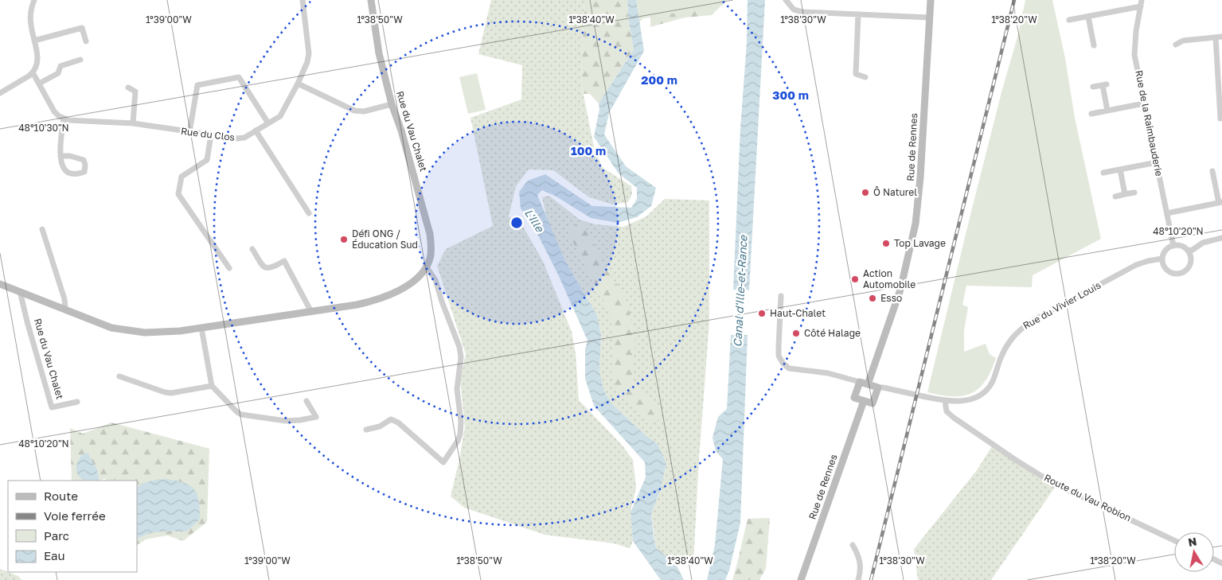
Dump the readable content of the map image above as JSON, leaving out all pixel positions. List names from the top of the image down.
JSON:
{
  "streets": {
    "street": [
      "Rue de la Raimbauderie",
      "Rue du Vau Chalet",
      "Rue du Clos",
      "Rue de Rennes",
      "Rue du Vivier Louis",
      "Route du Vau Robion"
    ]
  },
  "crossings": [
    ["Rue de la Raimbauderie", "Rue du Vivier Louis"],
    ["Rue du Vivier Louis", "Route du Vau Robion"]
  ],
  "water": ["L'Ille", "Canal d'Ille-et-Rance"],
  "places": [
    "Ô Naturel",
    "Défi ONG / Éducation Sud",
    "Top Lavage",
    "Action Automobile",
    "Esso",
    "Haut-Chalet",
    "Côté Halage"
  ],
  "legend": [
    "Route",
    "Voie ferrée",
    "Parc",
    "Eau"
  ],
  "north": "top",
  "coordinates": [
    "1°39'00\"W",
    "1°38'50\"W",
    "1°38'40\"W",
    "1°38'30\"W",
    "1°38'20\"W",
    "48°10'30\"N",
    "48°10'20\"N"
  ],
  "rings": ["200 m", "300 m", "100 m"]
}
